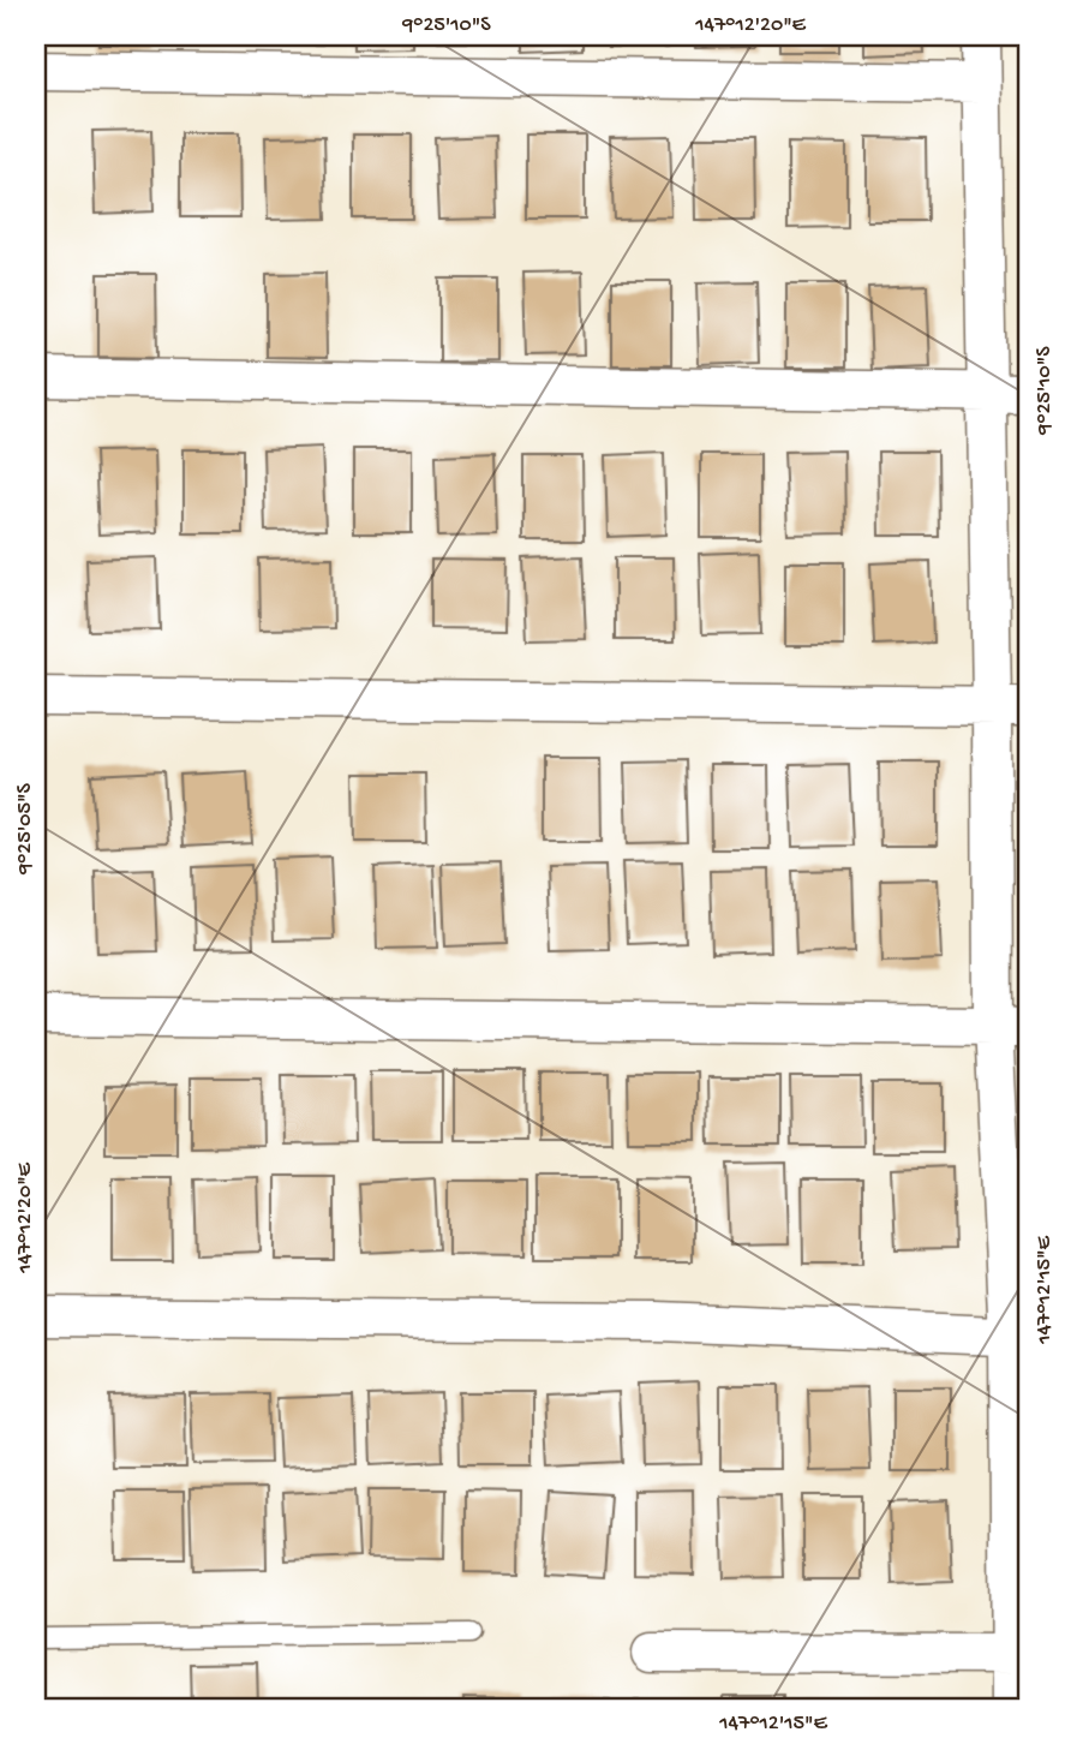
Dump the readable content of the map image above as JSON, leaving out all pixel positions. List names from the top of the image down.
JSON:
{
  "coordinates": [
    "9°25'10\"S",
    "147°12'20\"E",
    "9°25'05\"S",
    "147°12'15\"E"
  ]
}
